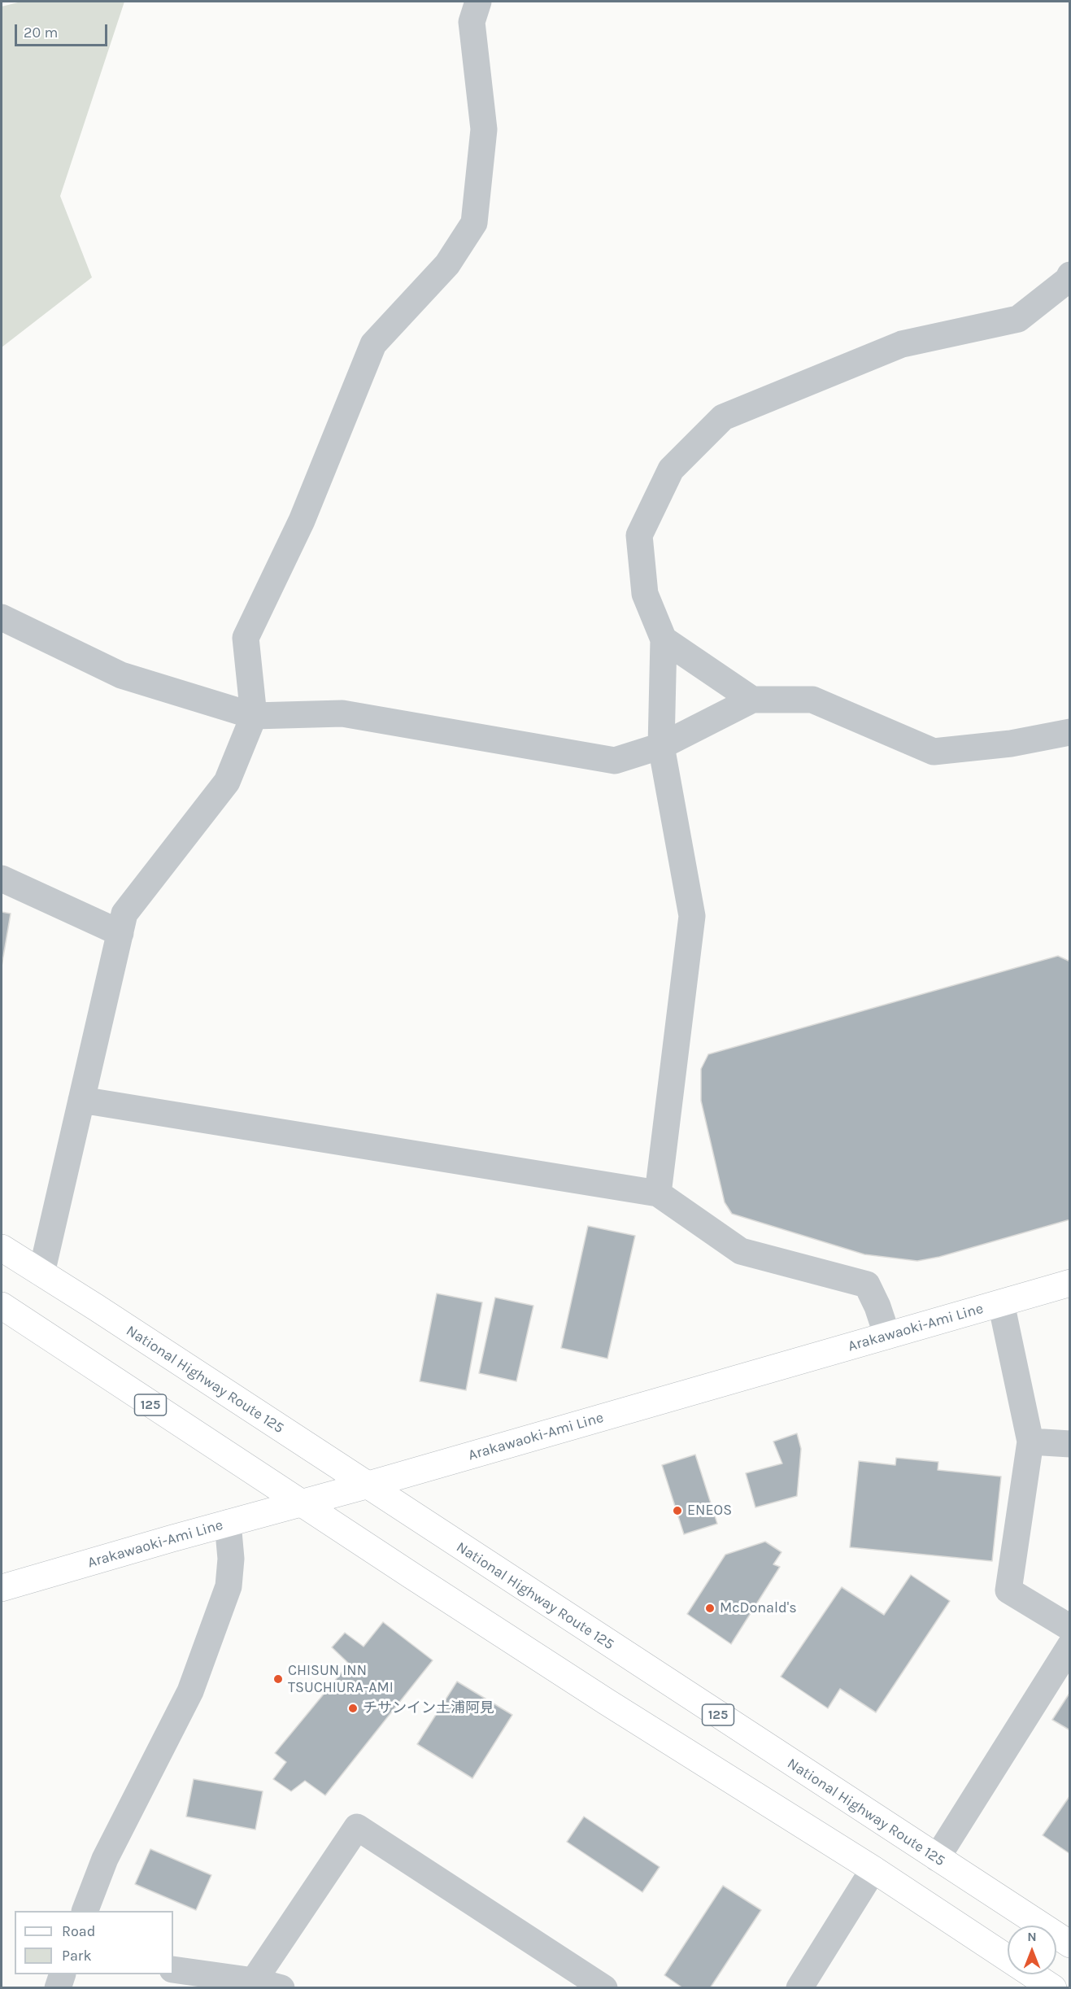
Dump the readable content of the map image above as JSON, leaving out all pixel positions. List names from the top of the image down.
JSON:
{
  "streets": {
    "main road": ["Arakawaoki-Ami Line", "National Highway Route 125", "125"]
  },
  "crossings": [
    ["Arakawaoki-Ami Line", "National Highway Route 125"],
    ["Arakawaoki-Ami Line", "125"]
  ],
  "places": [
    "ENEOS",
    "McDonald's",
    "CHISUN INN TSUCHIURA-AMI",
    "チサンイン土浦阿見"
  ],
  "legend": ["Road", "Park"],
  "scale_bar": "20 m",
  "north": "top"
}
